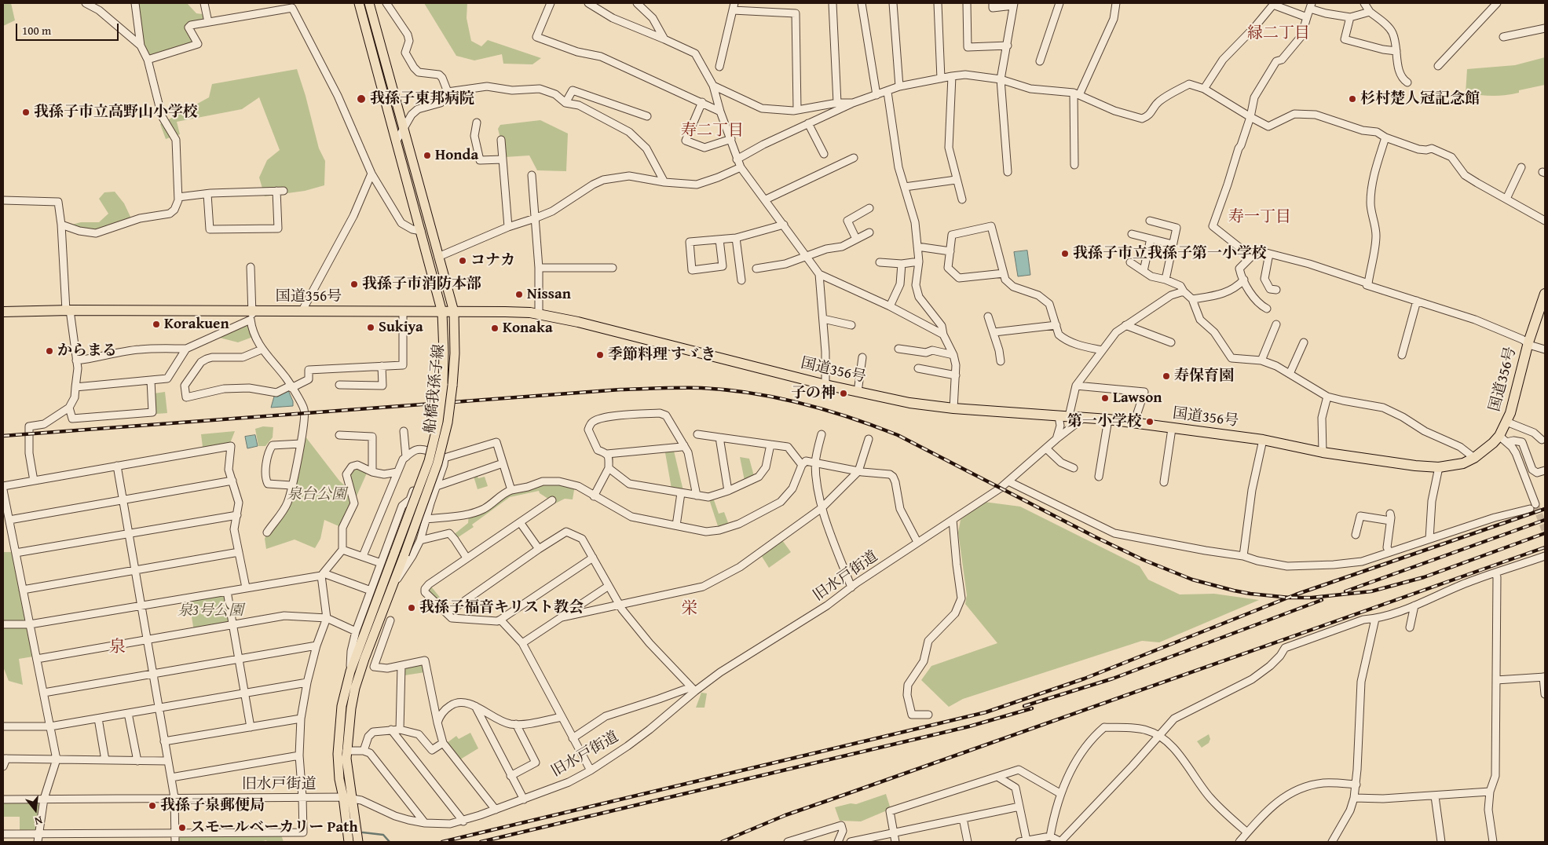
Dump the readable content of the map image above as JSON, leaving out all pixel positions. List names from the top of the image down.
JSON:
{
  "streets": {
    "highway": ["国道356号"],
    "main road": ["船橋我孫子線"],
    "street": ["旧水戸街道"]
  },
  "crossings": [
    ["国道356号", "船橋我孫子線"],
    ["国道356号", "旧水戸街道"],
    ["船橋我孫子線", "旧水戸街道"]
  ],
  "districts": [
    "緑二丁目",
    "寿二丁目",
    "寿一丁目",
    "栄",
    "泉"
  ],
  "parks": ["泉台公園", "泉3号公園"],
  "places": [
    "我孫子東邦病院",
    "杉村楚人冠記念館",
    "我孫子市立高野山小学校",
    "Honda",
    "我孫子市立我孫子第一小学校",
    "コナカ",
    "我孫子市消防本部",
    "Nissan",
    "Korakuen",
    "Sukiya",
    "Konaka",
    "からまる",
    "季節料理 すゞき",
    "寿保育園",
    "子の神",
    "Lawson",
    "第一小学校",
    "我孫子福音キリスト教会",
    "我孫子泉郵便局",
    "スモールベーカリー Path"
  ],
  "scale_bar": "100 m",
  "north": "bottom"
}
